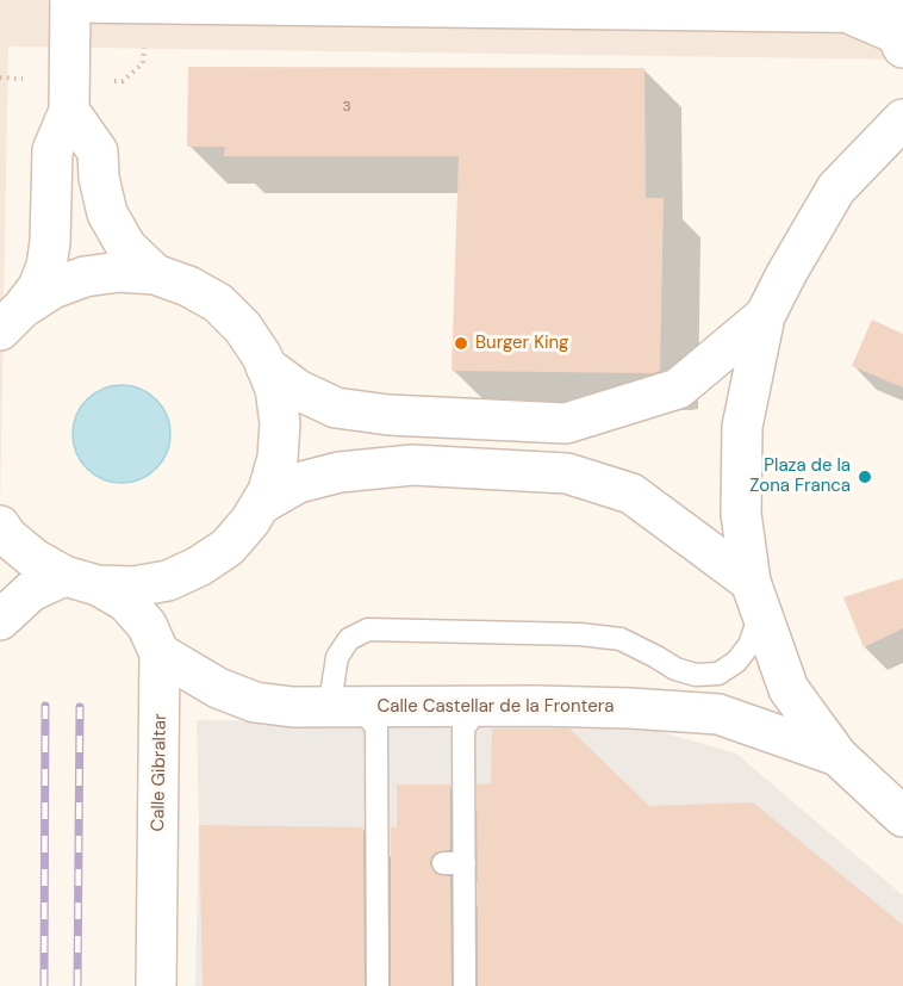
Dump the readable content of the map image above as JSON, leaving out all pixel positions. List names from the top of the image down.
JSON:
{
  "streets": {
    "street": ["Calle Castellar de la Frontera", "Calle Gibraltar"]
  },
  "crossings": [
    ["Calle Castellar de la Frontera", "Calle Gibraltar"]
  ],
  "places": ["Burger King", "Plaza de la Zona Franca"],
  "house_numbers": ["3"]
}
